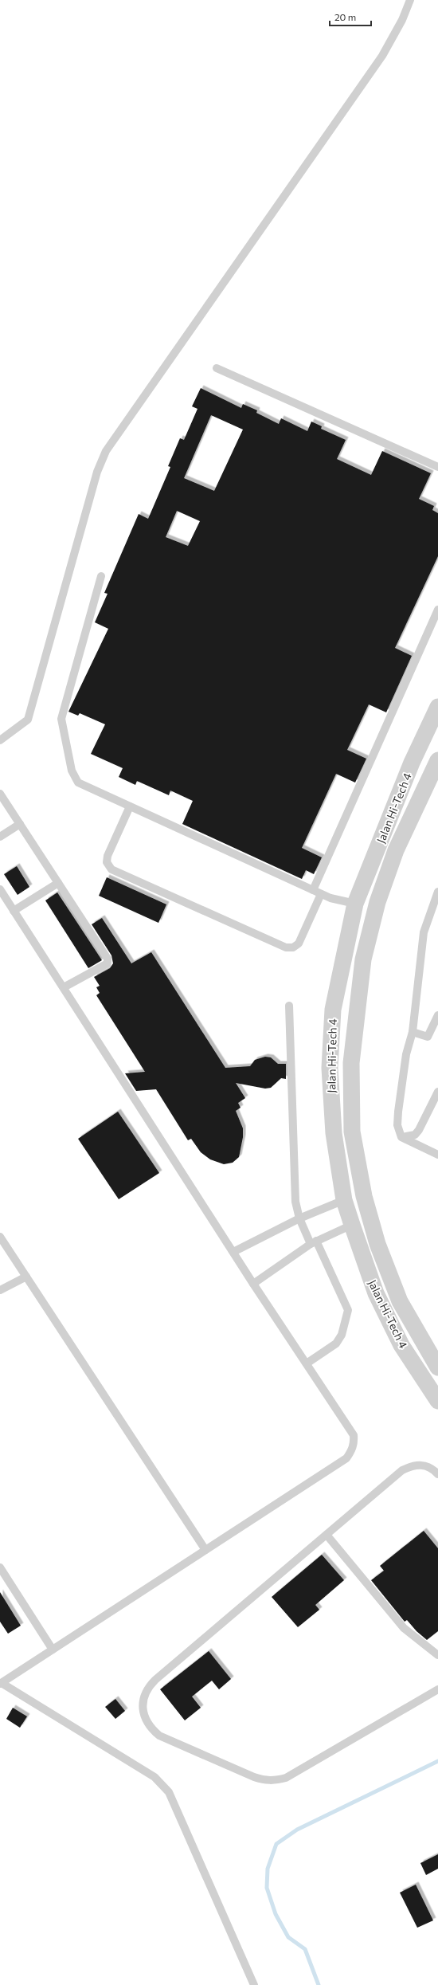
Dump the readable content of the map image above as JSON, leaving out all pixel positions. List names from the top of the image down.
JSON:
{
  "streets": {
    "street": ["Jalan Hi-Tech 4"]
  },
  "scale_bar": "20 m"
}
